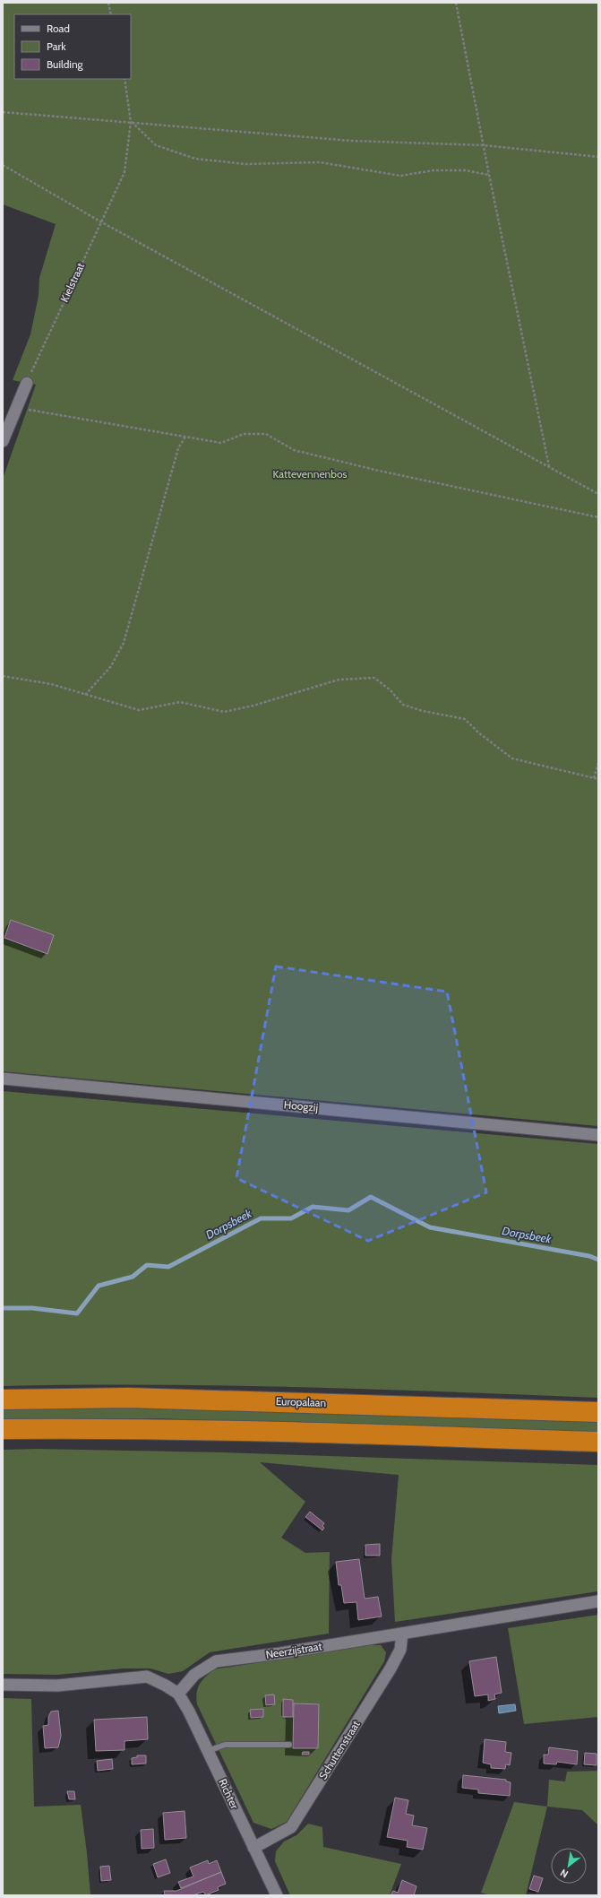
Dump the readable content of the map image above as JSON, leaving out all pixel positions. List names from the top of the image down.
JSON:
{
  "streets": {
    "highway": ["Europalaan"],
    "street": [
      "Hoogzij",
      "Neerzijstraat",
      "Schuttenstraat",
      "Richter"
    ],
    "path": ["Kielstraat"]
  },
  "crossings": [
    ["Neerzijstraat", "Schuttenstraat"],
    ["Neerzijstraat", "Richter"],
    ["Schuttenstraat", "Richter"]
  ],
  "water": ["Dorpsbeek"],
  "parks": ["Kattevennenbos"],
  "legend": ["Road", "Park", "Building"],
  "north": "bottom left"
}
